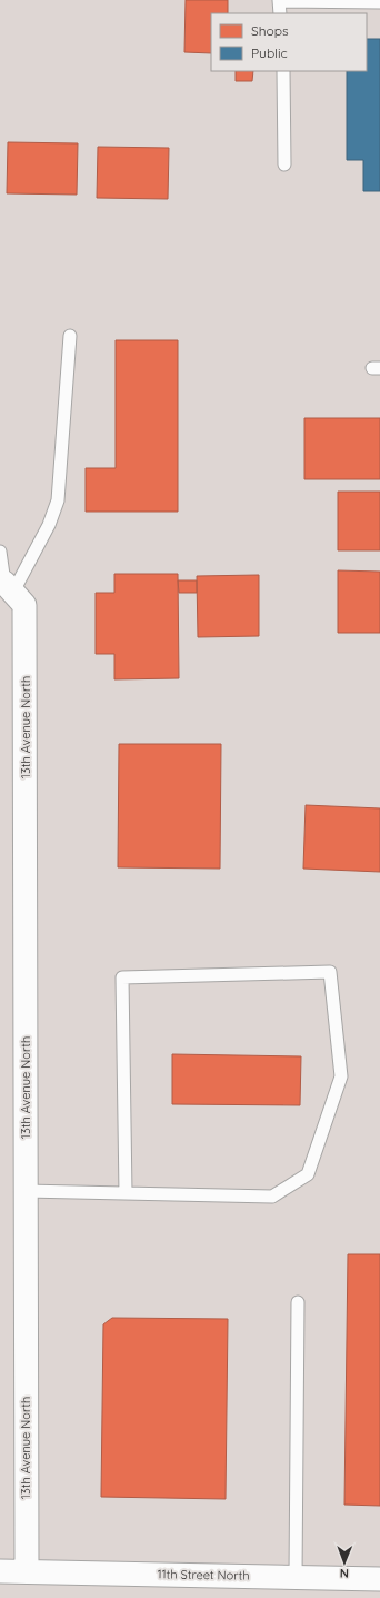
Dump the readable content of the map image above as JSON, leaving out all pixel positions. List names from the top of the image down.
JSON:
{
  "streets": {
    "street": ["13th Avenue North", "11th Street North"]
  },
  "crossings": [
    ["13th Avenue North", "11th Street North"]
  ],
  "legend": ["Shops", "Public"],
  "north": "bottom"
}
